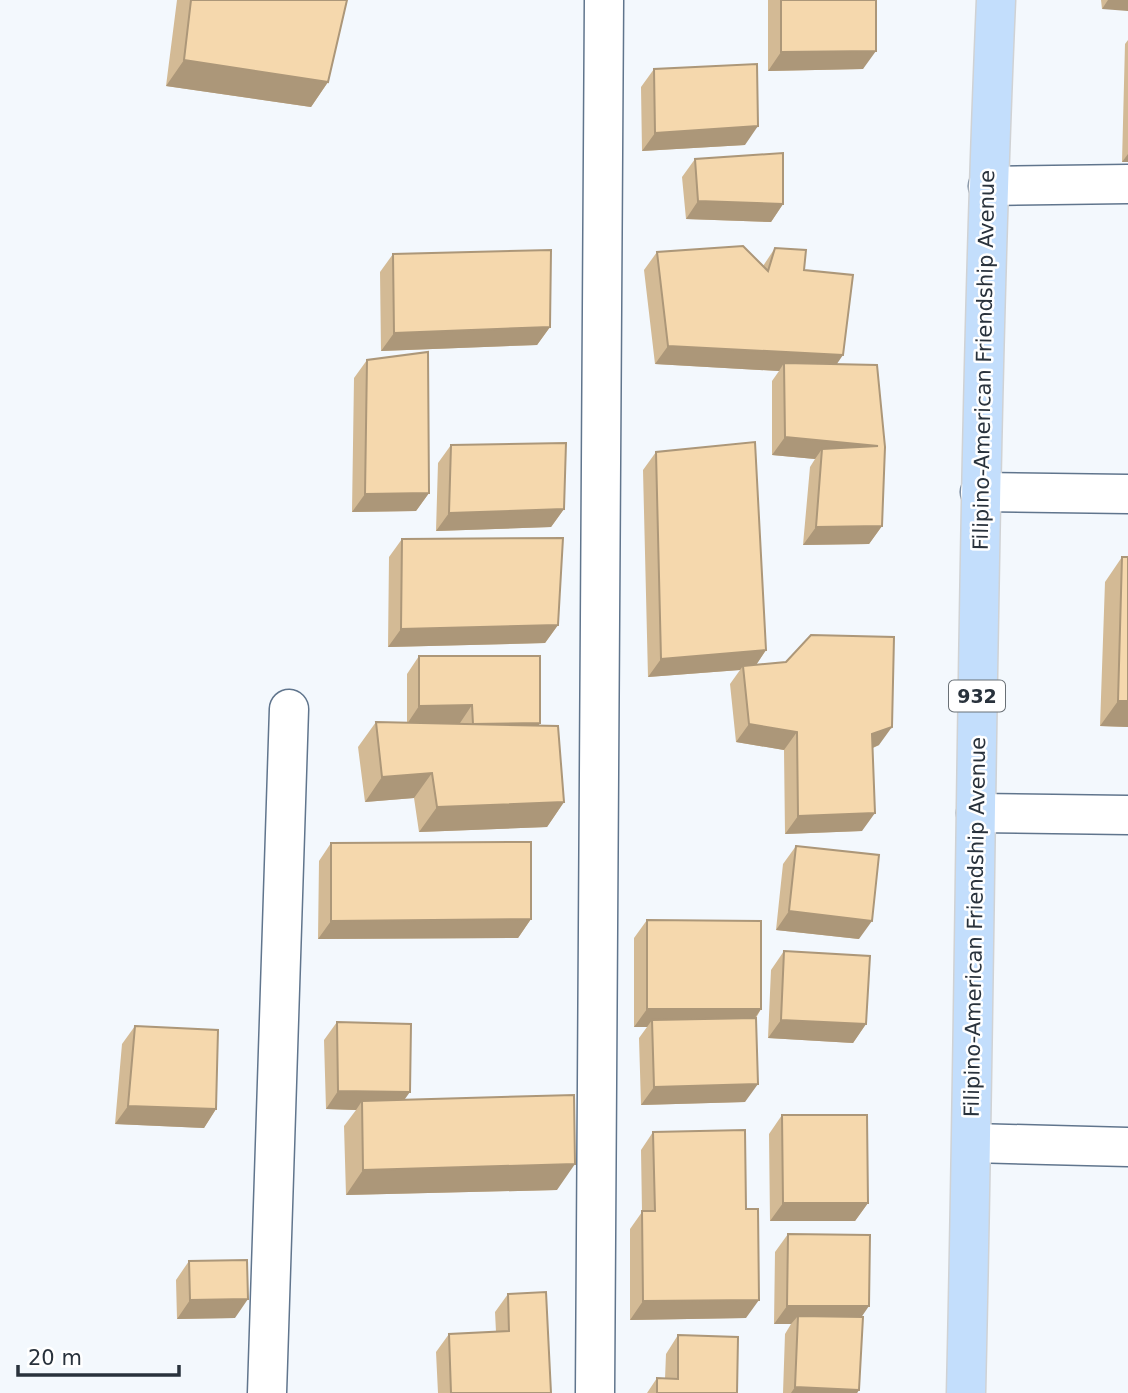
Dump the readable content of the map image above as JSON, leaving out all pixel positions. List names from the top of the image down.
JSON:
{
  "streets": {
    "main road": ["Filipino-American Friendship Avenue", "932"]
  },
  "scale_bar": "20 m"
}
